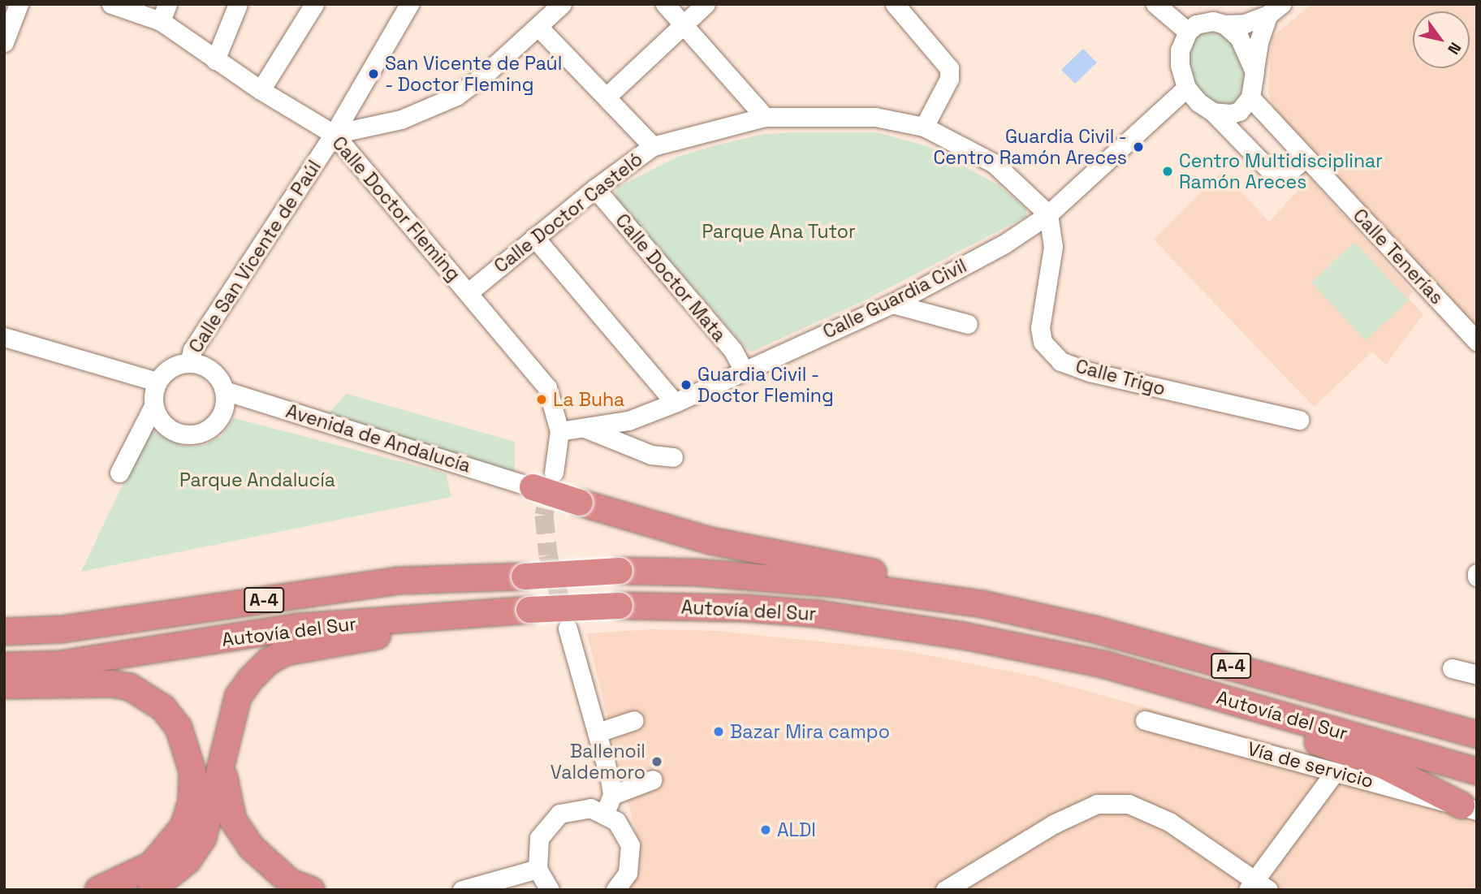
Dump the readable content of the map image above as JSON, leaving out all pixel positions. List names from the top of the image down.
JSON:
{
  "streets": {
    "highway": ["A-4", "Autovía del Sur"],
    "street": [
      "Calle Doctor Fleming",
      "Calle Doctor Casteló",
      "Calle San Vicente de Paúl",
      "Calle Tenerías",
      "Calle Doctor Mata",
      "Calle Guardia Civil",
      "Calle Trigo",
      "Avenida de Andalucía",
      "Vía de servicio"
    ]
  },
  "crossings": [
    ["Calle Doctor Fleming", "Calle Doctor Casteló"],
    ["Calle Doctor Fleming", "Calle San Vicente de Paúl"],
    ["Calle Doctor Fleming", "Calle Guardia Civil"],
    ["Calle Doctor Casteló", "Calle Doctor Mata"],
    ["Calle Doctor Casteló", "Calle Guardia Civil"],
    ["Calle Doctor Casteló", "Calle Trigo"],
    ["Calle San Vicente de Paúl", "Avenida de Andalucía"],
    ["Calle Tenerías", "Calle Guardia Civil"],
    ["Calle Doctor Mata", "Calle Guardia Civil"],
    ["Calle Guardia Civil", "Calle Trigo"]
  ],
  "parks": ["Parque Ana Tutor", "Parque Andalucía"],
  "places": [
    "San Vicente de Paúl - Doctor Fleming",
    "Guardia Civil - Centro Ramón Areces",
    "Centro Multidisciplinar Ramón Areces",
    "Guardia Civil - Doctor Fleming",
    "La Buha",
    "Bazar Mira campo",
    "Ballenoil Valdemoro",
    "ALDI"
  ],
  "north": "bottom right"
}
